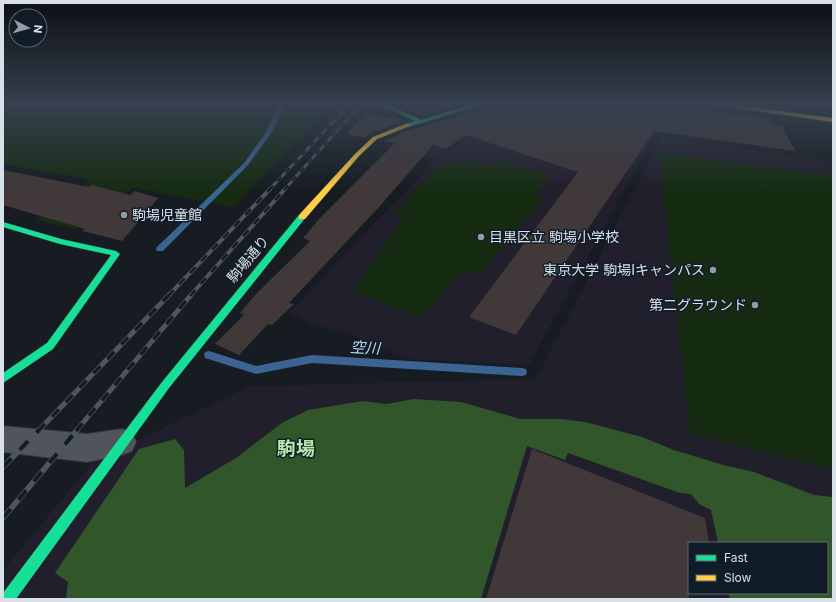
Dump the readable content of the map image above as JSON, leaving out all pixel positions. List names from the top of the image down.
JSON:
{
  "streets": {
    "street": ["駒場通り"]
  },
  "districts": ["駒場"],
  "water": ["空川"],
  "places": [
    "駒場児童館",
    "目黒区立 駒場小学校",
    "東京大学 駒場Ⅰキャンパス",
    "第二グラウンド"
  ],
  "legend": ["Fast", "Slow"],
  "north": "right"
}
